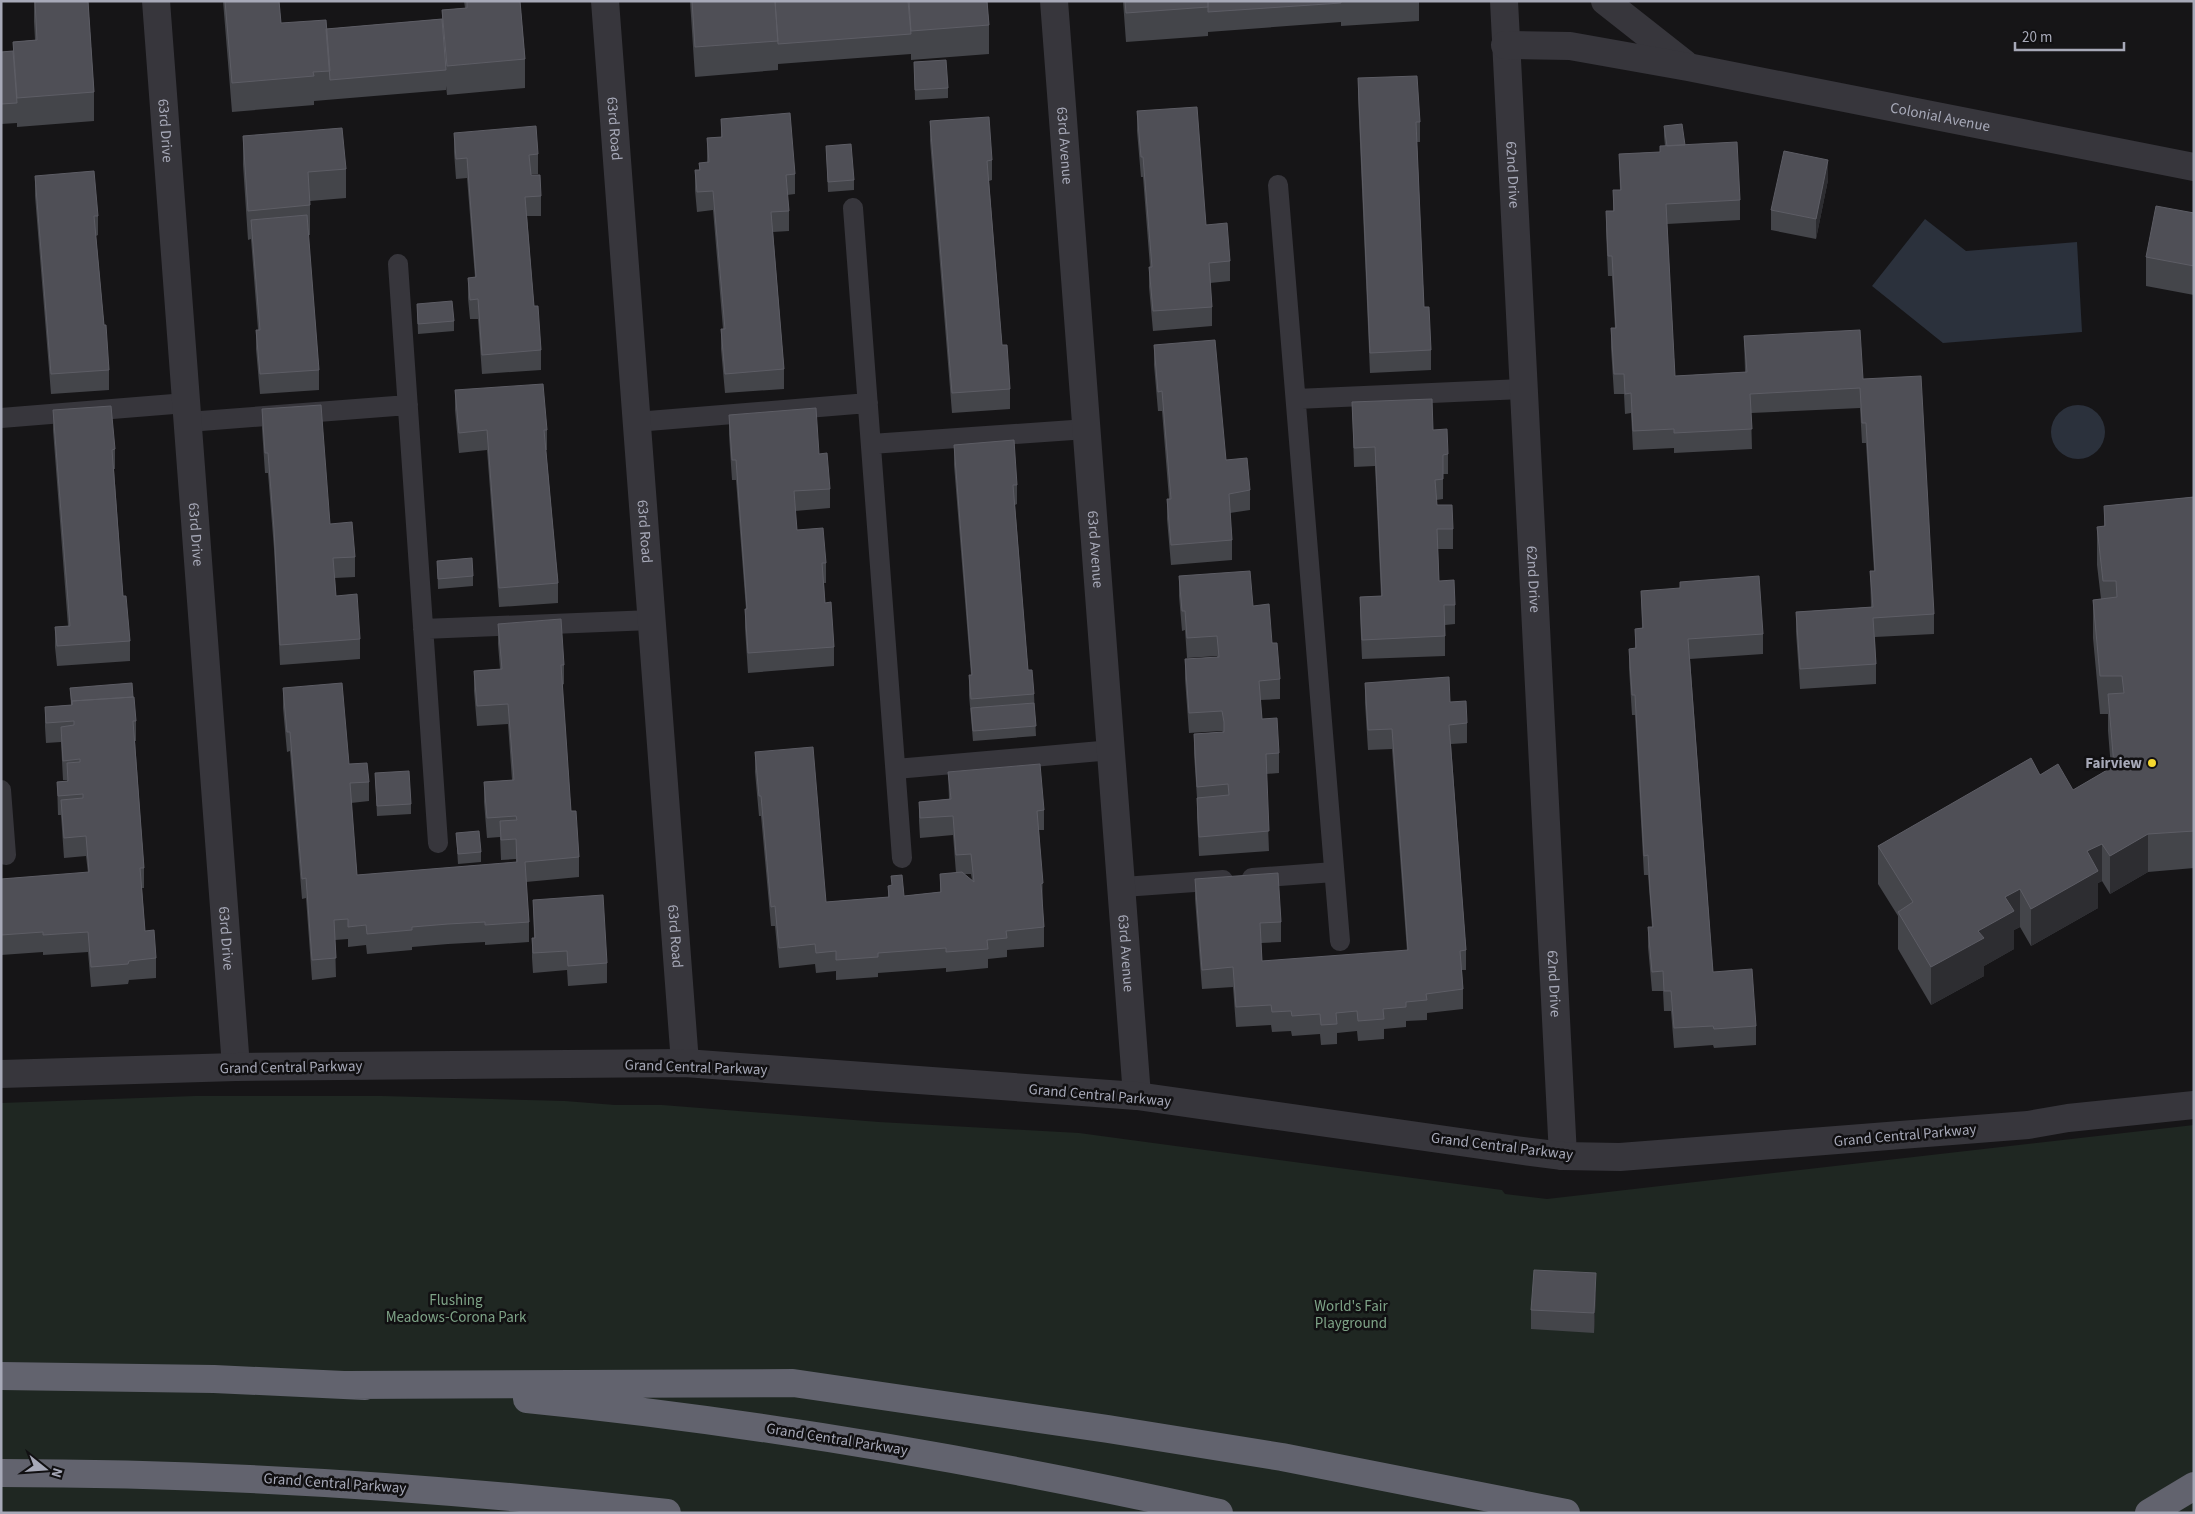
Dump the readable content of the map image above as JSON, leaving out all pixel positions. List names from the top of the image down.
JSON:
{
  "streets": {
    "highway": ["Grand Central Parkway"],
    "street": [
      "Colonial Avenue",
      "63rd Road",
      "63rd Drive",
      "63rd Avenue",
      "62nd Drive"
    ]
  },
  "crossings": [
    ["Colonial Avenue", "62nd Drive"],
    ["63rd Road", "Grand Central Parkway"],
    ["63rd Drive", "Grand Central Parkway"],
    ["63rd Avenue", "Grand Central Parkway"],
    ["62nd Drive", "Grand Central Parkway"]
  ],
  "parks": ["Flushing Meadows-Corona Park", "World's Fair Playground"],
  "places": ["Fairview"],
  "scale_bar": "20 m",
  "north": "right"
}
